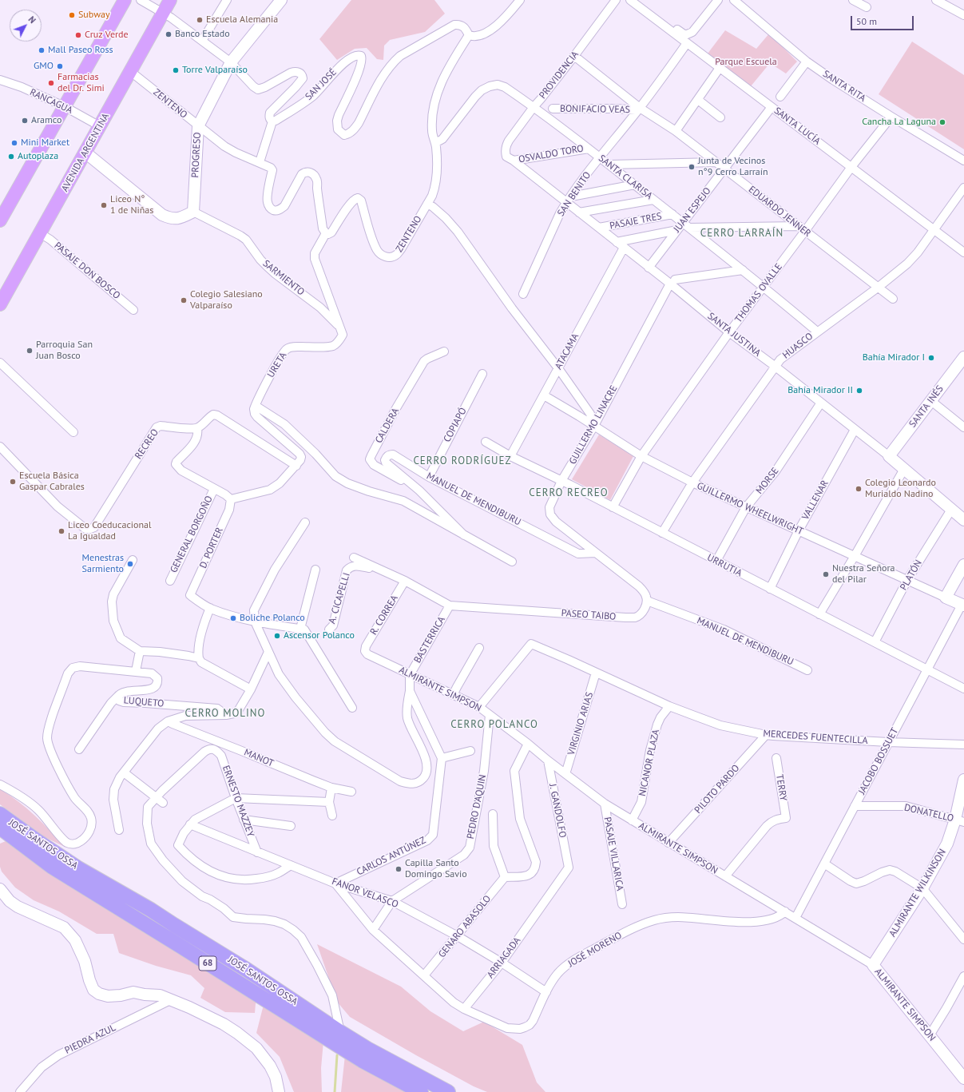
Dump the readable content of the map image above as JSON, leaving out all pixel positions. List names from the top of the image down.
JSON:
{
  "streets": {
    "highway": ["JOSÉ SANTOS OSSA", "68"],
    "main road": ["AVENIDA ARGENTINA"],
    "street": [
      "PROVIDENCIA",
      "SAN JOSÉ",
      "SANTA RITA",
      "RANCAGUA",
      "ZENTENO",
      "BONIFACIO VEAS",
      "SANTA LUCÍA",
      "OSVALDO TORO",
      "PROGRESO",
      "SANTA CLARISA",
      "SAN BENITO",
      "JUAN ESPEJO",
      "EDUARDO JENNER",
      "PASAJE TRES",
      "PASAJE DON BOSCO",
      "SARMIENTO",
      "THOMAS OVALLE",
      "SANTA JUSTINA",
      "HUASCO",
      "ATACAMA",
      "URETA",
      "SANTA INÉS",
      "COPIAPÓ",
      "GUILLERMO LINACRE",
      "CALDERA",
      "RECREO",
      "MORSE",
      "MANUEL DE MENDIBURU",
      "VALLENAR",
      "GUILLERMO WHEELWRIGHT",
      "GENERAL BORGOÑO",
      "D. PORTER",
      "URRUTIA",
      "PLATÓN",
      "A. CICAPELLI",
      "R. CORREA",
      "PASEO TAIBO",
      "BASTERRICA",
      "ALMIRANTE SIMPSON",
      "LUQUETO",
      "VIRGINIO ARIAS",
      "MERCEDES FUENTECILLA",
      "MANOT",
      "JACOBO BOSSUET",
      "NICANOR PLAZA",
      "TERRY",
      "PILOTO PARDO",
      "ERNESTO MAZZEY",
      "PEDRO D'AQUIN",
      "J. GANDOLFO",
      "DONATELLO",
      "PASAJE VILLARICA",
      "CARLOS ANTÚNEZ",
      "FANOR VELASCO",
      "ALMIRANTE WILKINSON",
      "GENARO ABASOLO",
      "JOSÉ MORENO",
      "ARRIAGADA",
      "PIEDRA AZUL"
    ]
  },
  "crossings": [
    ["PROVIDENCIA", "SANTA CLARISA"],
    ["PROVIDENCIA", "EDUARDO JENNER"],
    ["PROVIDENCIA", "SANTA JUSTINA"],
    ["SAN JOSÉ", "AVENIDA ARGENTINA"],
    ["SAN JOSÉ", "PROGRESO"],
    ["SANTA RITA", "THOMAS OVALLE"],
    ["RANCAGUA", "AVENIDA ARGENTINA"],
    ["ZENTENO", "AVENIDA ARGENTINA"],
    ["ZENTENO", "PROGRESO"],
    ["ZENTENO", "URETA"],
    ["BONIFACIO VEAS", "SAN BENITO"],
    ["BONIFACIO VEAS", "EDUARDO JENNER"],
    ["SANTA LUCÍA", "SAN BENITO"],
    ["SANTA LUCÍA", "JUAN ESPEJO"],
    ["SANTA LUCÍA", "THOMAS OVALLE"],
    ["SANTA LUCÍA", "HUASCO"],
    ["AVENIDA ARGENTINA", "PASAJE DON BOSCO"],
    ["OSVALDO TORO", "SANTA CLARISA"],
    ["OSVALDO TORO", "SANTA JUSTINA"],
    ["PROGRESO", "SARMIENTO"],
    ["SANTA CLARISA", "SAN BENITO"],
    ["SANTA CLARISA", "JUAN ESPEJO"],
    ["SANTA CLARISA", "PASAJE TRES"],
    ["SANTA CLARISA", "THOMAS OVALLE"],
    ["SANTA CLARISA", "HUASCO"],
    ["SAN BENITO", "EDUARDO JENNER"],
    ["SAN BENITO", "SANTA JUSTINA"],
    ["JUAN ESPEJO", "EDUARDO JENNER"],
    ["JUAN ESPEJO", "SANTA JUSTINA"],
    ["EDUARDO JENNER", "THOMAS OVALLE"],
    ["EDUARDO JENNER", "HUASCO"],
    ["PASAJE TRES", "SANTA JUSTINA"],
    ["SARMIENTO", "URETA"],
    ["THOMAS OVALLE", "SANTA JUSTINA"],
    ["THOMAS OVALLE", "GUILLERMO WHEELWRIGHT"],
    ["THOMAS OVALLE", "URRUTIA"],
    ["SANTA JUSTINA", "HUASCO"],
    ["SANTA JUSTINA", "ATACAMA"],
    ["SANTA JUSTINA", "SANTA INÉS"],
    ["SANTA JUSTINA", "GUILLERMO LINACRE"],
    ["SANTA JUSTINA", "MORSE"],
    ["SANTA JUSTINA", "VALLENAR"],
    ["SANTA JUSTINA", "PLATÓN"],
    ["HUASCO", "GUILLERMO WHEELWRIGHT"],
    ["HUASCO", "URRUTIA"],
    ["ATACAMA", "GUILLERMO WHEELWRIGHT"],
    ["ATACAMA", "URRUTIA"],
    ["URETA", "MANUEL DE MENDIBURU"],
    ["COPIAPÓ", "MANUEL DE MENDIBURU"],
    ["GUILLERMO LINACRE", "MANUEL DE MENDIBURU"],
    ["GUILLERMO LINACRE", "GUILLERMO WHEELWRIGHT"],
    ["GUILLERMO LINACRE", "URRUTIA"],
    ["CALDERA", "MANUEL DE MENDIBURU"],
    ["MORSE", "GUILLERMO WHEELWRIGHT"],
    ["MORSE", "URRUTIA"],
    ["MANUEL DE MENDIBURU", "PASEO TAIBO"],
    ["VALLENAR", "GUILLERMO WHEELWRIGHT"],
    ["VALLENAR", "URRUTIA"],
    ["GUILLERMO WHEELWRIGHT", "PLATÓN"],
    ["GUILLERMO WHEELWRIGHT", "JACOBO BOSSUET"],
    ["URRUTIA", "PLATÓN"],
    ["URRUTIA", "JACOBO BOSSUET"],
    ["R. CORREA", "ALMIRANTE SIMPSON"],
    ["PASEO TAIBO", "BASTERRICA"],
    ["BASTERRICA", "ALMIRANTE SIMPSON"],
    ["ALMIRANTE SIMPSON", "VIRGINIO ARIAS"],
    ["ALMIRANTE SIMPSON", "MERCEDES FUENTECILLA"],
    ["ALMIRANTE SIMPSON", "JACOBO BOSSUET"],
    ["ALMIRANTE SIMPSON", "NICANOR PLAZA"],
    ["ALMIRANTE SIMPSON", "TERRY"],
    ["ALMIRANTE SIMPSON", "PILOTO PARDO"],
    ["ALMIRANTE SIMPSON", "PEDRO D'AQUIN"],
    ["ALMIRANTE SIMPSON", "J. GANDOLFO"],
    ["ALMIRANTE SIMPSON", "PASAJE VILLARICA"],
    ["ALMIRANTE SIMPSON", "ALMIRANTE WILKINSON"],
    ["ALMIRANTE SIMPSON", "JOSÉ MORENO"],
    ["VIRGINIO ARIAS", "MERCEDES FUENTECILLA"],
    ["MERCEDES FUENTECILLA", "JACOBO BOSSUET"],
    ["MERCEDES FUENTECILLA", "NICANOR PLAZA"],
    ["MERCEDES FUENTECILLA", "PILOTO PARDO"],
    ["JACOBO BOSSUET", "DONATELLO"],
    ["ERNESTO MAZZEY", "FANOR VELASCO"],
    ["PEDRO D'AQUIN", "FANOR VELASCO"],
    ["PEDRO D'AQUIN", "JOSÉ MORENO"],
    ["J. GANDOLFO", "ARRIAGADA"],
    ["DONATELLO", "ALMIRANTE WILKINSON"],
    ["CARLOS ANTÚNEZ", "FANOR VELASCO"],
    ["CARLOS ANTÚNEZ", "JOSÉ MORENO"],
    ["FANOR VELASCO", "GENARO ABASOLO"],
    ["FANOR VELASCO", "JOSÉ MORENO"],
    ["FANOR VELASCO", "ARRIAGADA"],
    ["GENARO ABASOLO", "JOSÉ MORENO"],
    ["JOSÉ MORENO", "ARRIAGADA"]
  ],
  "districts": [
    "CERRO LARRAÍN",
    "CERRO RODRÍGUEZ",
    "CERRO RECREO",
    "CERRO MOLINO",
    "CERRO POLANCO"
  ],
  "parks": ["Parque Escuela"],
  "places": [
    "Subway",
    "Escuela Alemania",
    "Banco Estado",
    "Cruz Verde",
    "Mall Paseo Ross",
    "GMO",
    "Torre Valparaíso",
    "Farmacias del Dr. Simi",
    "Aramco",
    "Cancha La Laguna",
    "Mini Market",
    "Autoplaza",
    "Junta de Vecinos n°9 Cerro Larraín",
    "Liceo N° 1 de Niñas",
    "Colegio Salesiano Valparaíso",
    "Parroquia San Juan Bosco",
    "Bahía Mirador I",
    "Bahía Mirador II",
    "Escuela Básica Gaspar Cabrales",
    "Colegio Leonardo Murialdo Nadino",
    "Liceo Coeducacional La Igualdad",
    "Menestras Sarmiento",
    "Nuestra Señora del Pilar",
    "Boliche Polanco",
    "Ascensor Polanco",
    "Capilla Santo Domingo Savio"
  ],
  "scale_bar": "50 m",
  "north": "top right"
}
